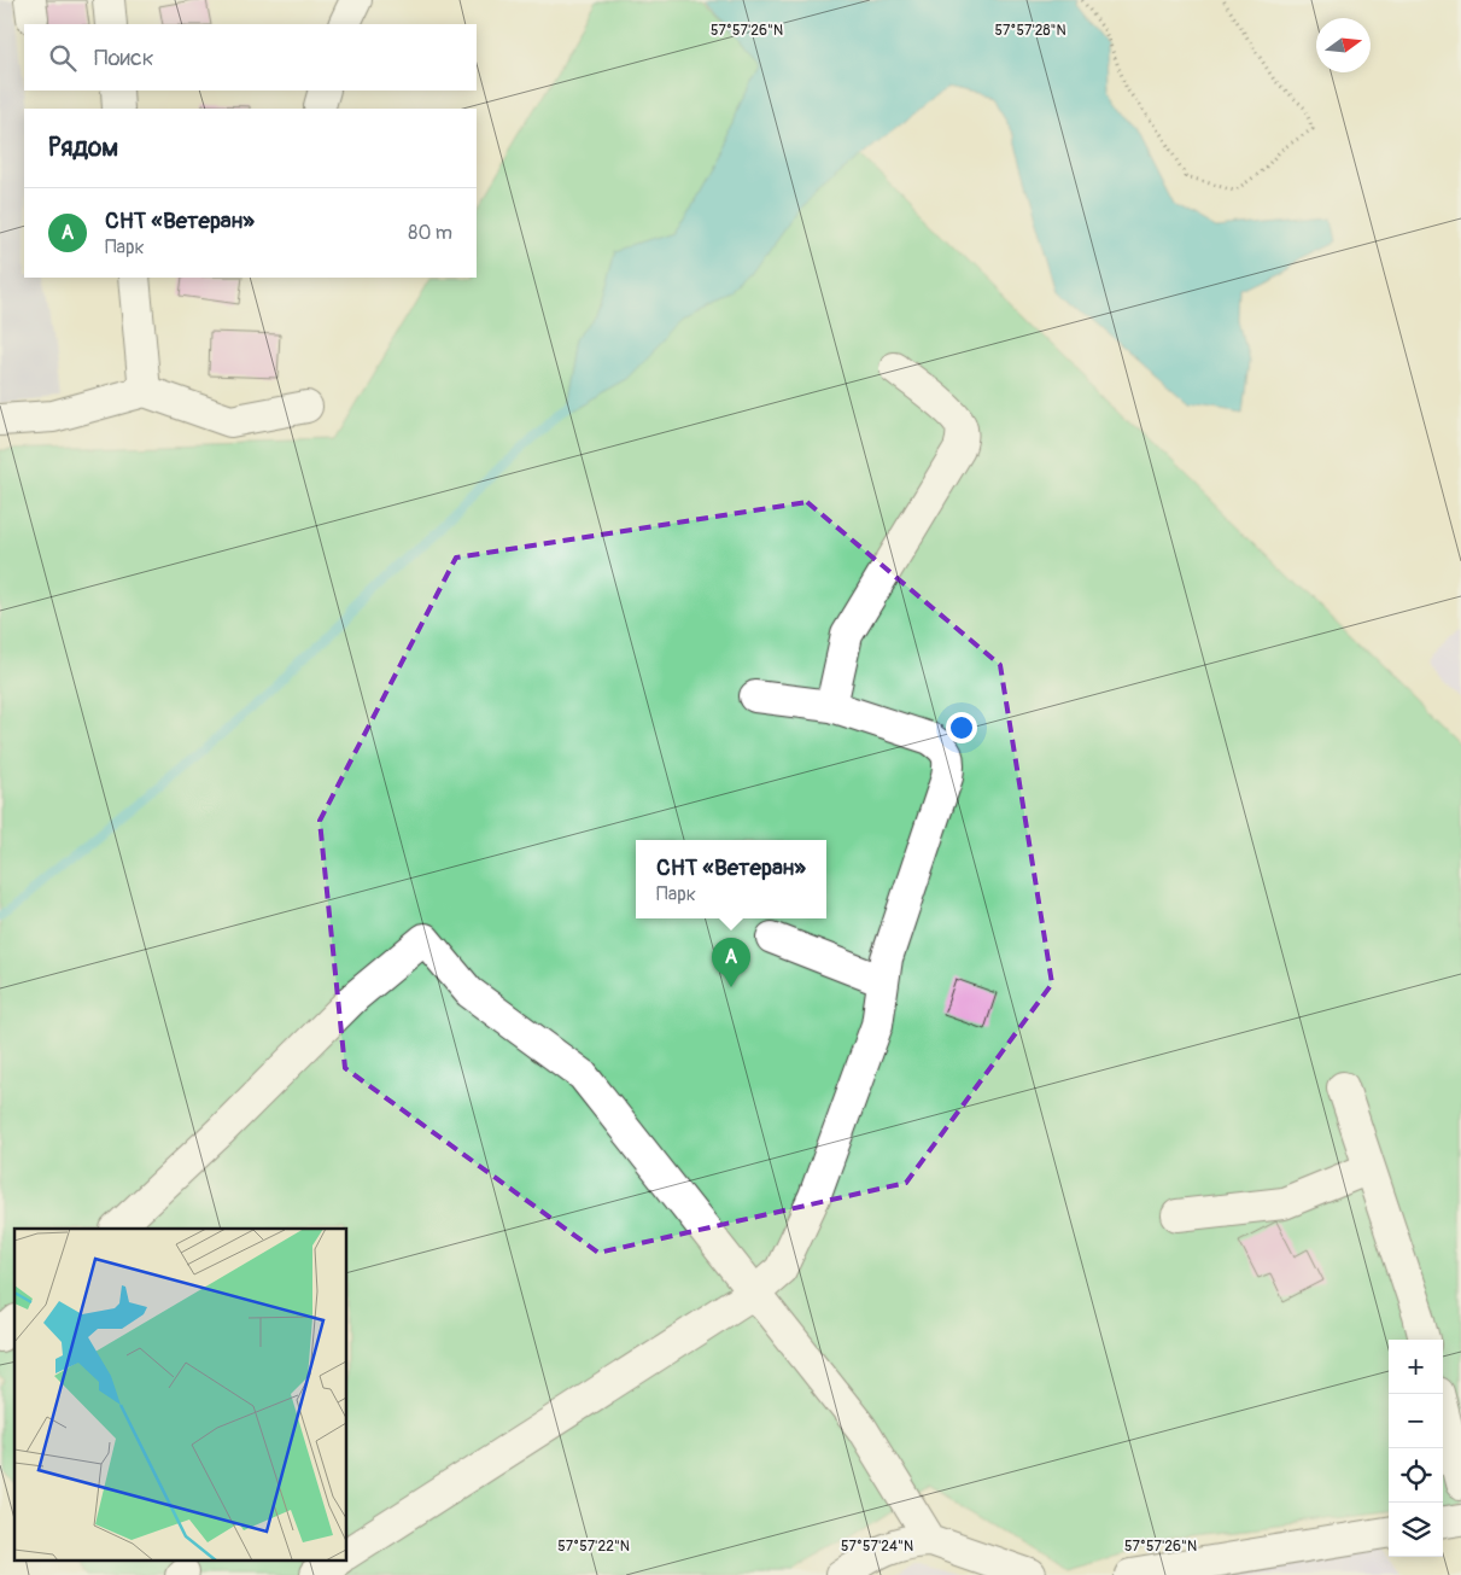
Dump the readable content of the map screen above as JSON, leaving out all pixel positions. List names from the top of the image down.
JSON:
{
  "north": "right",
  "page": {
    "search": "Поиск",
    "heading": "Рядом",
    "list": [
      {
        "mark": "A",
        "name": "СНТ «Ветеран»",
        "note": "Парк",
        "value": "80 m"
      }
    ],
    "popup": ["СНТ «Ветеран»", "Парк"],
    "pins": "A",
    "map_buttons": ["+", "−"]
  },
  "coordinates": [
    "57°57'26\"N",
    "57°57'28\"N",
    "57°57'22\"N",
    "57°57'24\"N"
  ]
}
